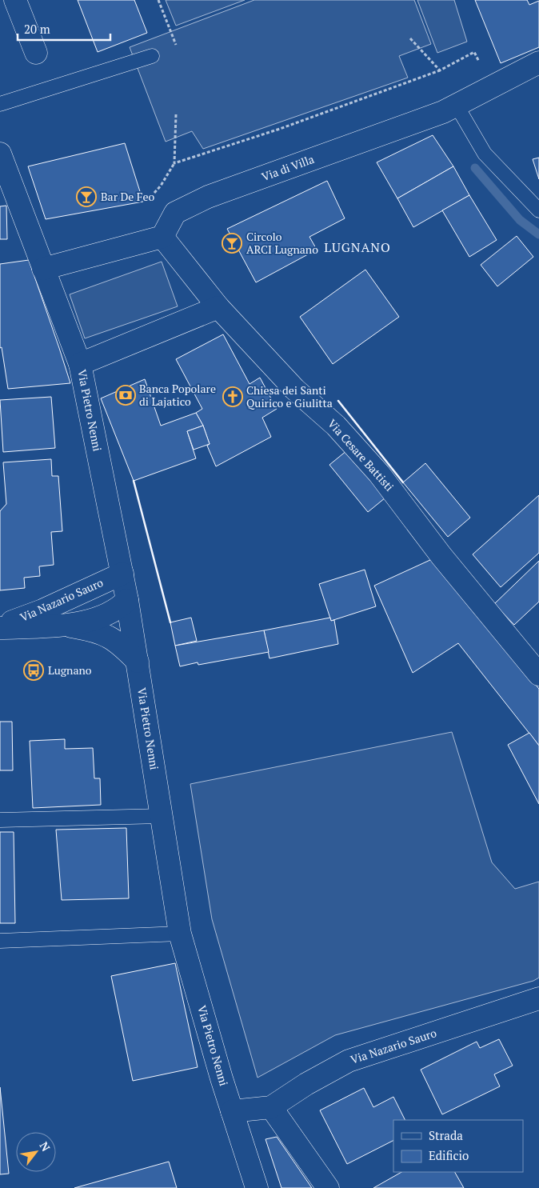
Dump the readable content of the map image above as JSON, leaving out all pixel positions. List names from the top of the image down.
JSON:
{
  "streets": {
    "street": [
      "Via di Villa",
      "Via Pietro Nenni",
      "Via Cesare Battisti",
      "Via Nazario Sauro"
    ]
  },
  "crossings": [
    ["Via di Villa", "Via Cesare Battisti"],
    ["Via Pietro Nenni", "Via Nazario Sauro"]
  ],
  "districts": ["LUGNANO"],
  "places": {
    "bar": ["Bar De Feo", "Circolo ARCI Lugnano"],
    "bank": ["Banca Popolare di Lajatico"],
    "church": ["Chiesa dei Santi Quirico e Giulitta"],
    "bus stop": ["Lugnano"]
  },
  "legend": ["Strada", "Edificio"],
  "scale_bar": "20 m",
  "north": "top right"
}
